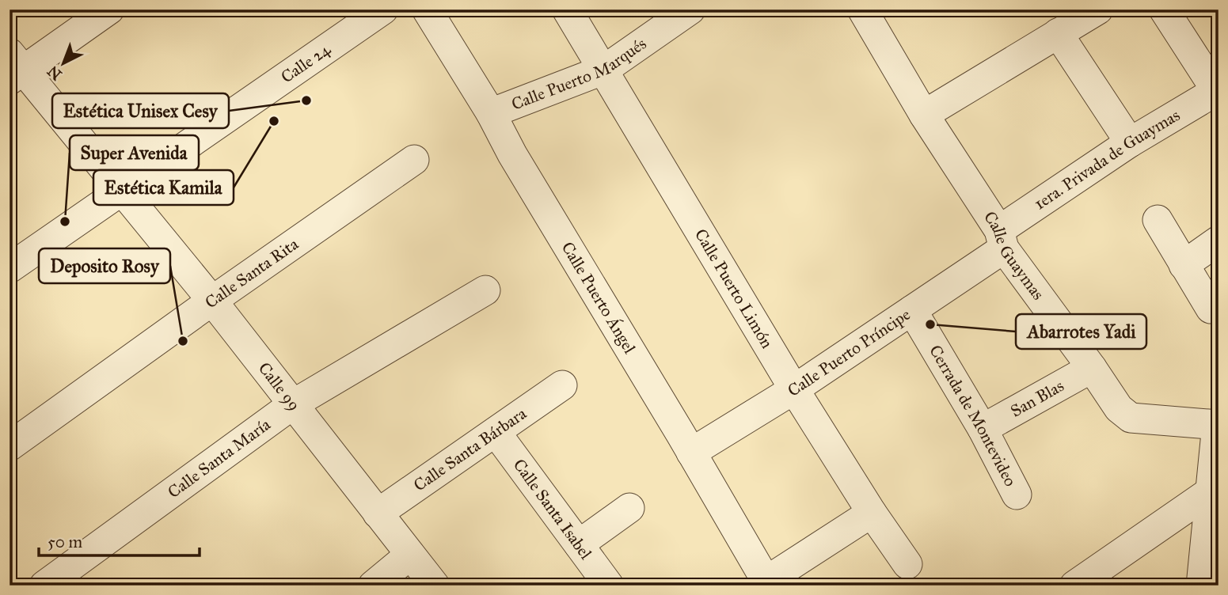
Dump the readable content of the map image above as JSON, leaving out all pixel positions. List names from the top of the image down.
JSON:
{
  "streets": {
    "street": [
      "Calle 24",
      "Calle Puerto Marqués",
      "1era. Privada de Guaymas",
      "Calle Guaymas",
      "Calle Santa Rita",
      "Calle Puerto Limón",
      "Calle Puerto Ángel",
      "Calle Puerto Príncipe",
      "Calle 99",
      "San Blas",
      "Cerrada de Montevideo",
      "Calle Santa Bárbara",
      "Calle Santa María",
      "Calle Santa Isabel"
    ]
  },
  "crossings": [
    ["Calle 24", "Calle 99"],
    ["Calle Puerto Marqués", "Calle Puerto Limón"],
    ["Calle Puerto Marqués", "Calle Puerto Ángel"],
    ["1era. Privada de Guaymas", "Calle Guaymas"],
    ["1era. Privada de Guaymas", "Calle Puerto Príncipe"],
    ["Calle Guaymas", "Calle Puerto Príncipe"],
    ["Calle Guaymas", "San Blas"],
    ["Calle Santa Rita", "Calle 99"],
    ["Calle Puerto Limón", "Calle Puerto Príncipe"],
    ["Calle Puerto Ángel", "Calle Puerto Príncipe"],
    ["Calle Puerto Príncipe", "Cerrada de Montevideo"],
    ["Calle 99", "Calle Santa Bárbara"],
    ["Calle 99", "Calle Santa María"],
    ["San Blas", "Cerrada de Montevideo"],
    ["Calle Santa Bárbara", "Calle Santa Isabel"]
  ],
  "places": [
    "Estética Unisex Cesy",
    "Estética Kamila",
    "Super Avenida",
    "Abarrotes Yadi",
    "Deposito Rosy"
  ],
  "scale_bar": "50 m",
  "north": "bottom left"
}
